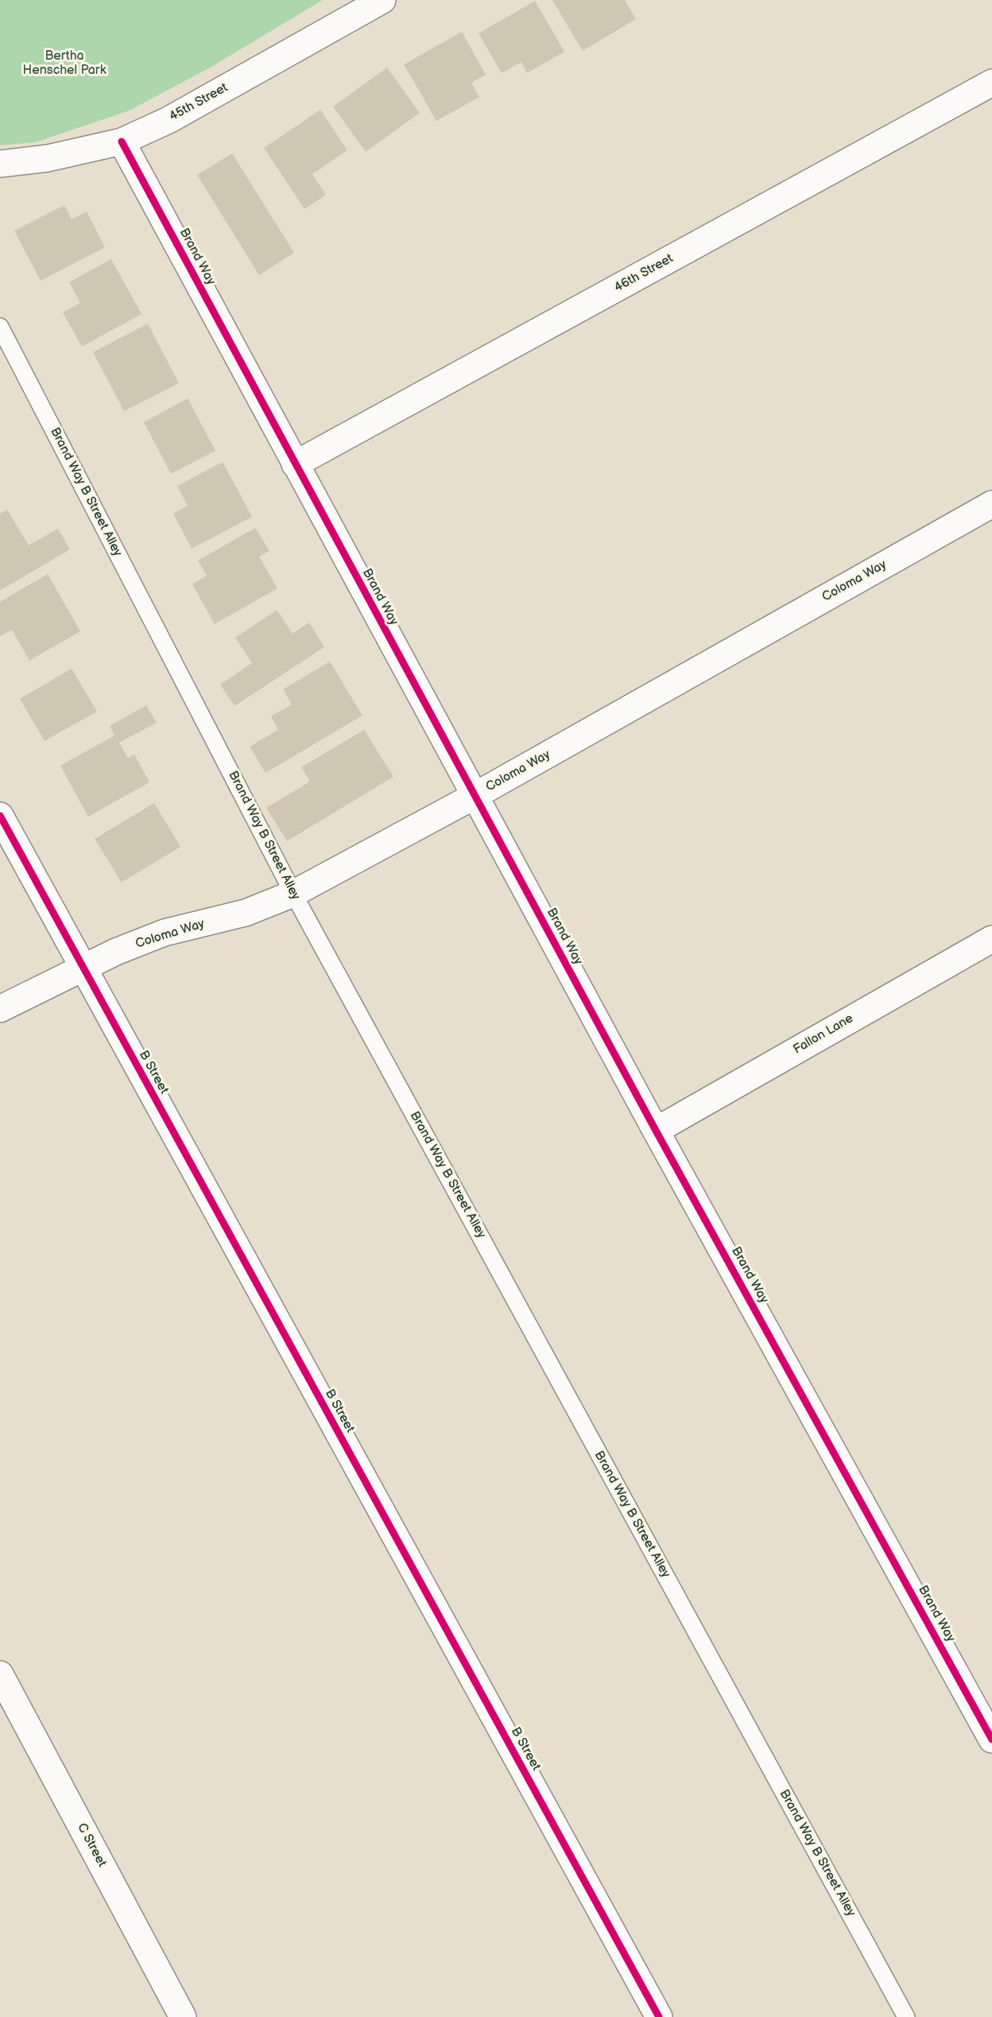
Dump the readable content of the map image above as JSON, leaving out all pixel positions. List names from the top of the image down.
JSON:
{
  "streets": {
    "street": [
      "45th Street",
      "Brand Way",
      "46th Street",
      "Coloma Way",
      "Fallon Lane",
      "B Street",
      "C Street"
    ],
    "lane": ["Brand Way B Street Alley"]
  },
  "crossings": [
    ["45th Street", "Brand Way"],
    ["Brand Way", "46th Street"],
    ["Brand Way", "Coloma Way"],
    ["Brand Way", "Fallon Lane"],
    ["Brand Way B Street Alley", "Coloma Way"],
    ["Coloma Way", "B Street"]
  ],
  "parks": ["Bertha Henschel Park"]
}
